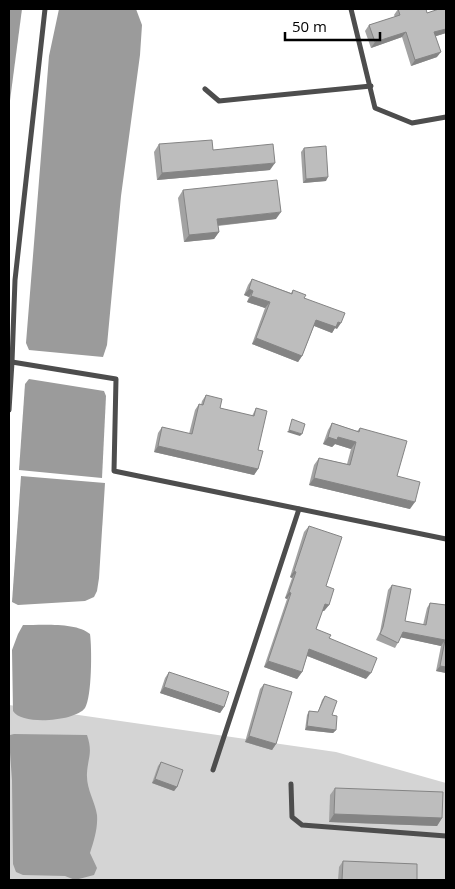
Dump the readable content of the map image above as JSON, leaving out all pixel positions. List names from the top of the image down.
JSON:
{
  "scale_bar": "50 m"
}
